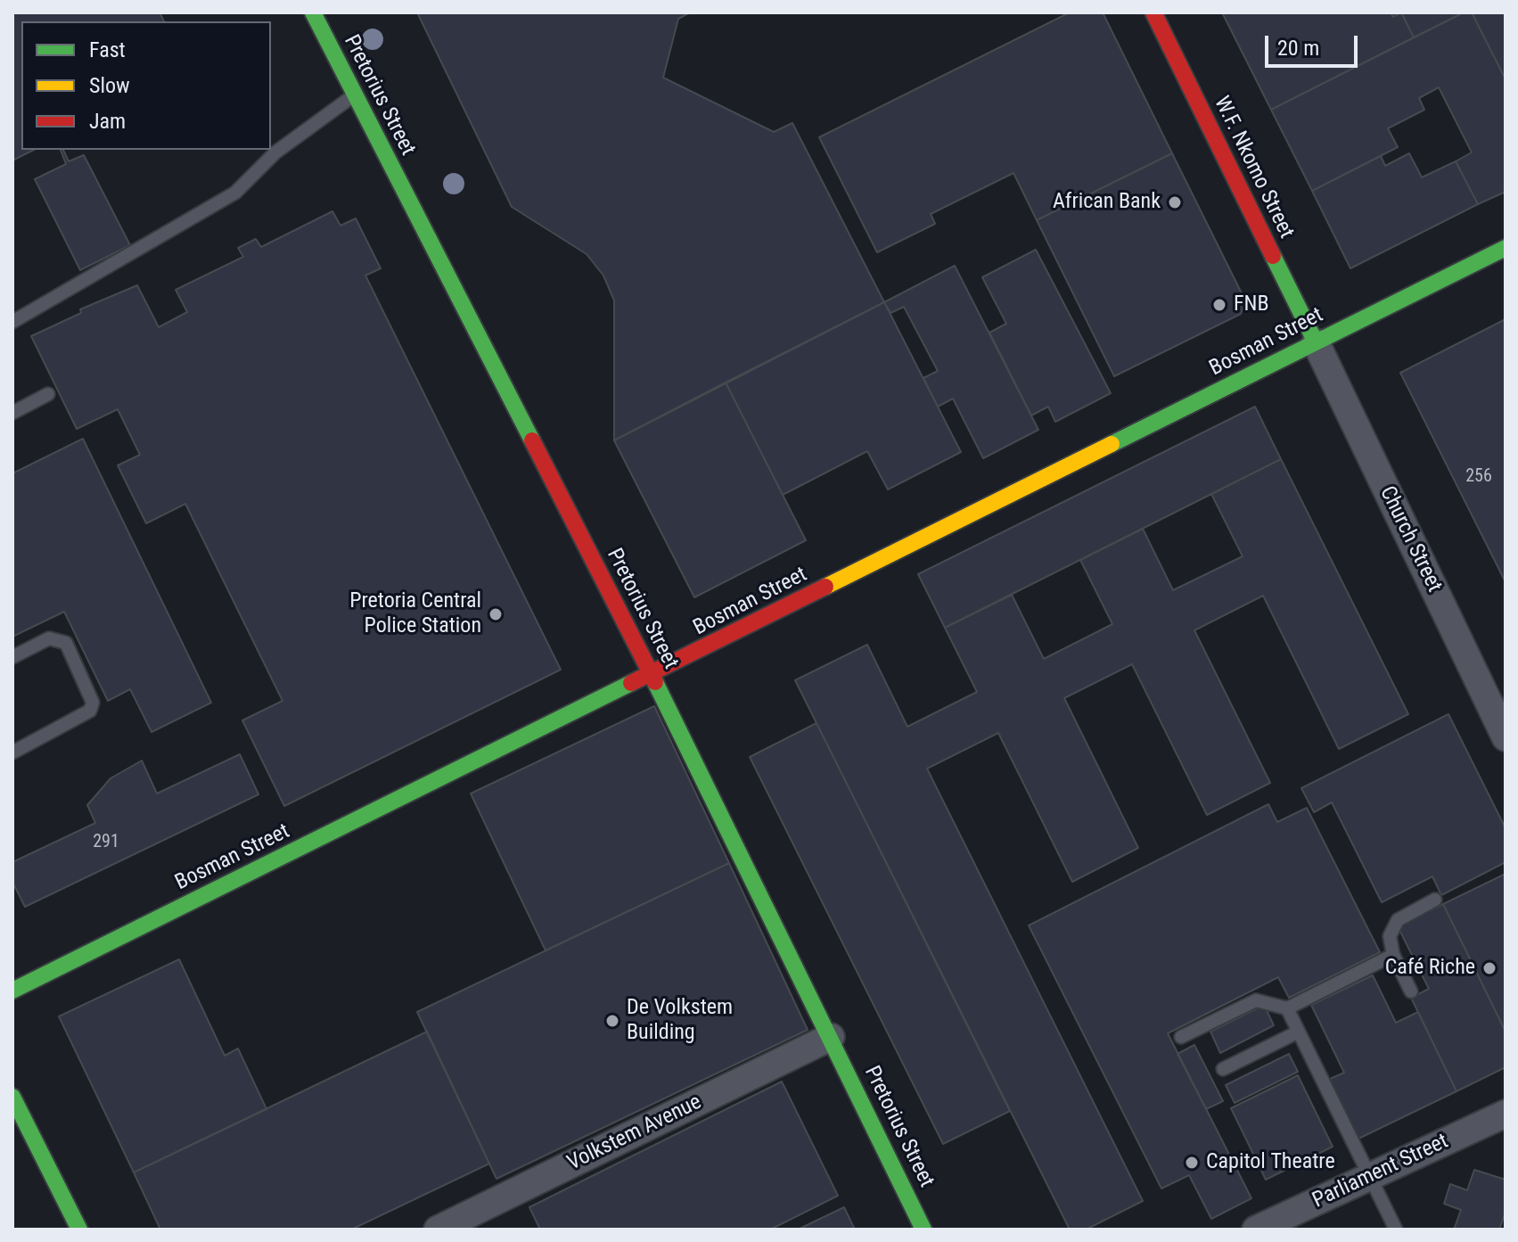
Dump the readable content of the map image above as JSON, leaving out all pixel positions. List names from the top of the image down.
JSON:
{
  "streets": {
    "main road": ["Pretorius Street", "W.F. Nkomo Street", "Bosman Street"],
    "street": ["Church Street", "Volkstem Avenue", "Parliament Street"]
  },
  "crossings": [
    ["Pretorius Street", "Bosman Street"],
    ["Pretorius Street", "Volkstem Avenue"],
    ["W.F. Nkomo Street", "Bosman Street"],
    ["W.F. Nkomo Street", "Church Street"],
    ["Bosman Street", "Church Street"]
  ],
  "places": [
    "African Bank",
    "FNB",
    "Pretoria Central Police Station",
    "Café Riche",
    "De Volkstem Building",
    "Capitol Theatre"
  ],
  "house_numbers": ["256", "291"],
  "legend": ["Fast", "Slow", "Jam"],
  "scale_bar": "20 m"
}
